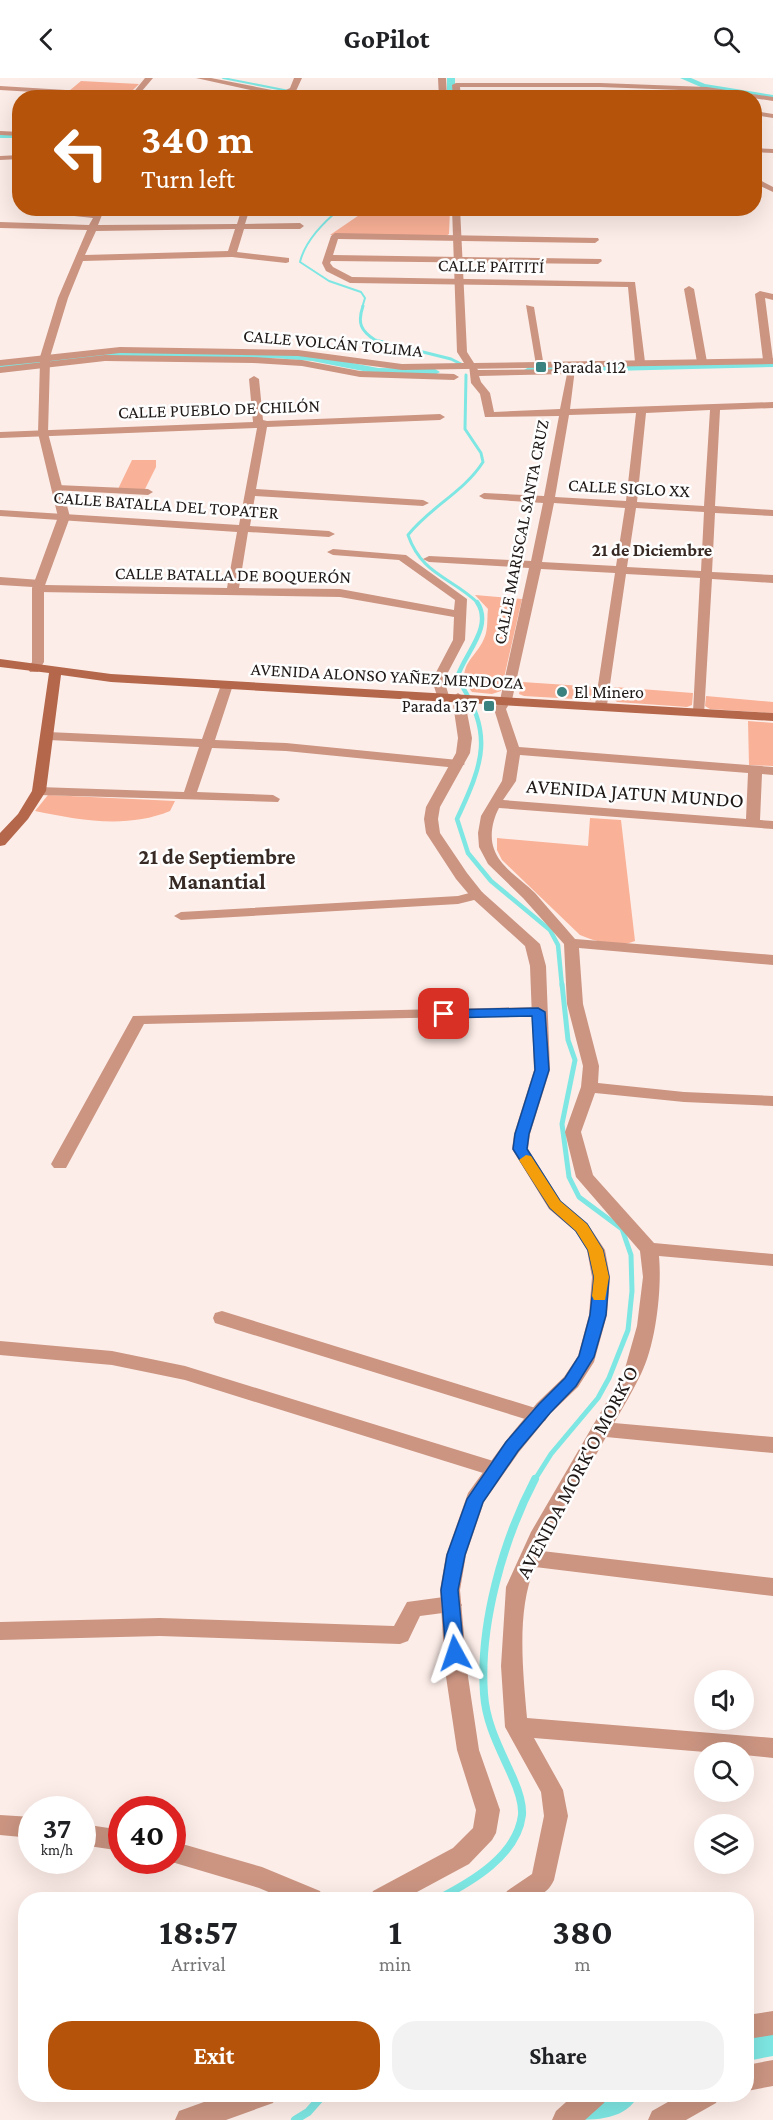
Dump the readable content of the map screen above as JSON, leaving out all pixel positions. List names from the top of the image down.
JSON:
{
  "streets": {
    "main road": ["AVENIDA ALONSO YAÑEZ MENDOZA"],
    "street": [
      "CALLE PAITITÍ",
      "CALLE VOLCÁN TOLIMA",
      "CALLE PUEBLO DE CHILÓN",
      "CALLE SIGLO XX",
      "CALLE BATALLA DEL TOPATER",
      "CALLE MARISCAL SANTA CRUZ",
      "CALLE BATALLA DE BOQUERÓN",
      "AVENIDA JATUN MUNDO",
      "AVENIDA MORK'O MORK'O"
    ]
  },
  "crossings": [
    ["CALLE PAITITÍ", "CALLE VOLCÁN TOLIMA"],
    ["CALLE VOLCÁN TOLIMA", "CALLE MARISCAL SANTA CRUZ"],
    ["CALLE SIGLO XX", "CALLE MARISCAL SANTA CRUZ"],
    ["CALLE MARISCAL SANTA CRUZ", "AVENIDA ALONSO YAÑEZ MENDOZA"]
  ],
  "districts": ["21 de Diciembre", "21 de Septiembre Manantial"],
  "places": {
    "transit": ["Parada 112", "Parada 137"],
    "other": ["El Minero"]
  },
  "page": {
    "header": "GoPilot",
    "turn": ["340 m", "Turn left"],
    "speed": "37 km/h",
    "limit": "40",
    "eta": [
      "18:57",
      "Arrival",
      "1",
      "min",
      "380",
      "m"
    ],
    "buttons": ["Exit", "Share"]
  }
}
